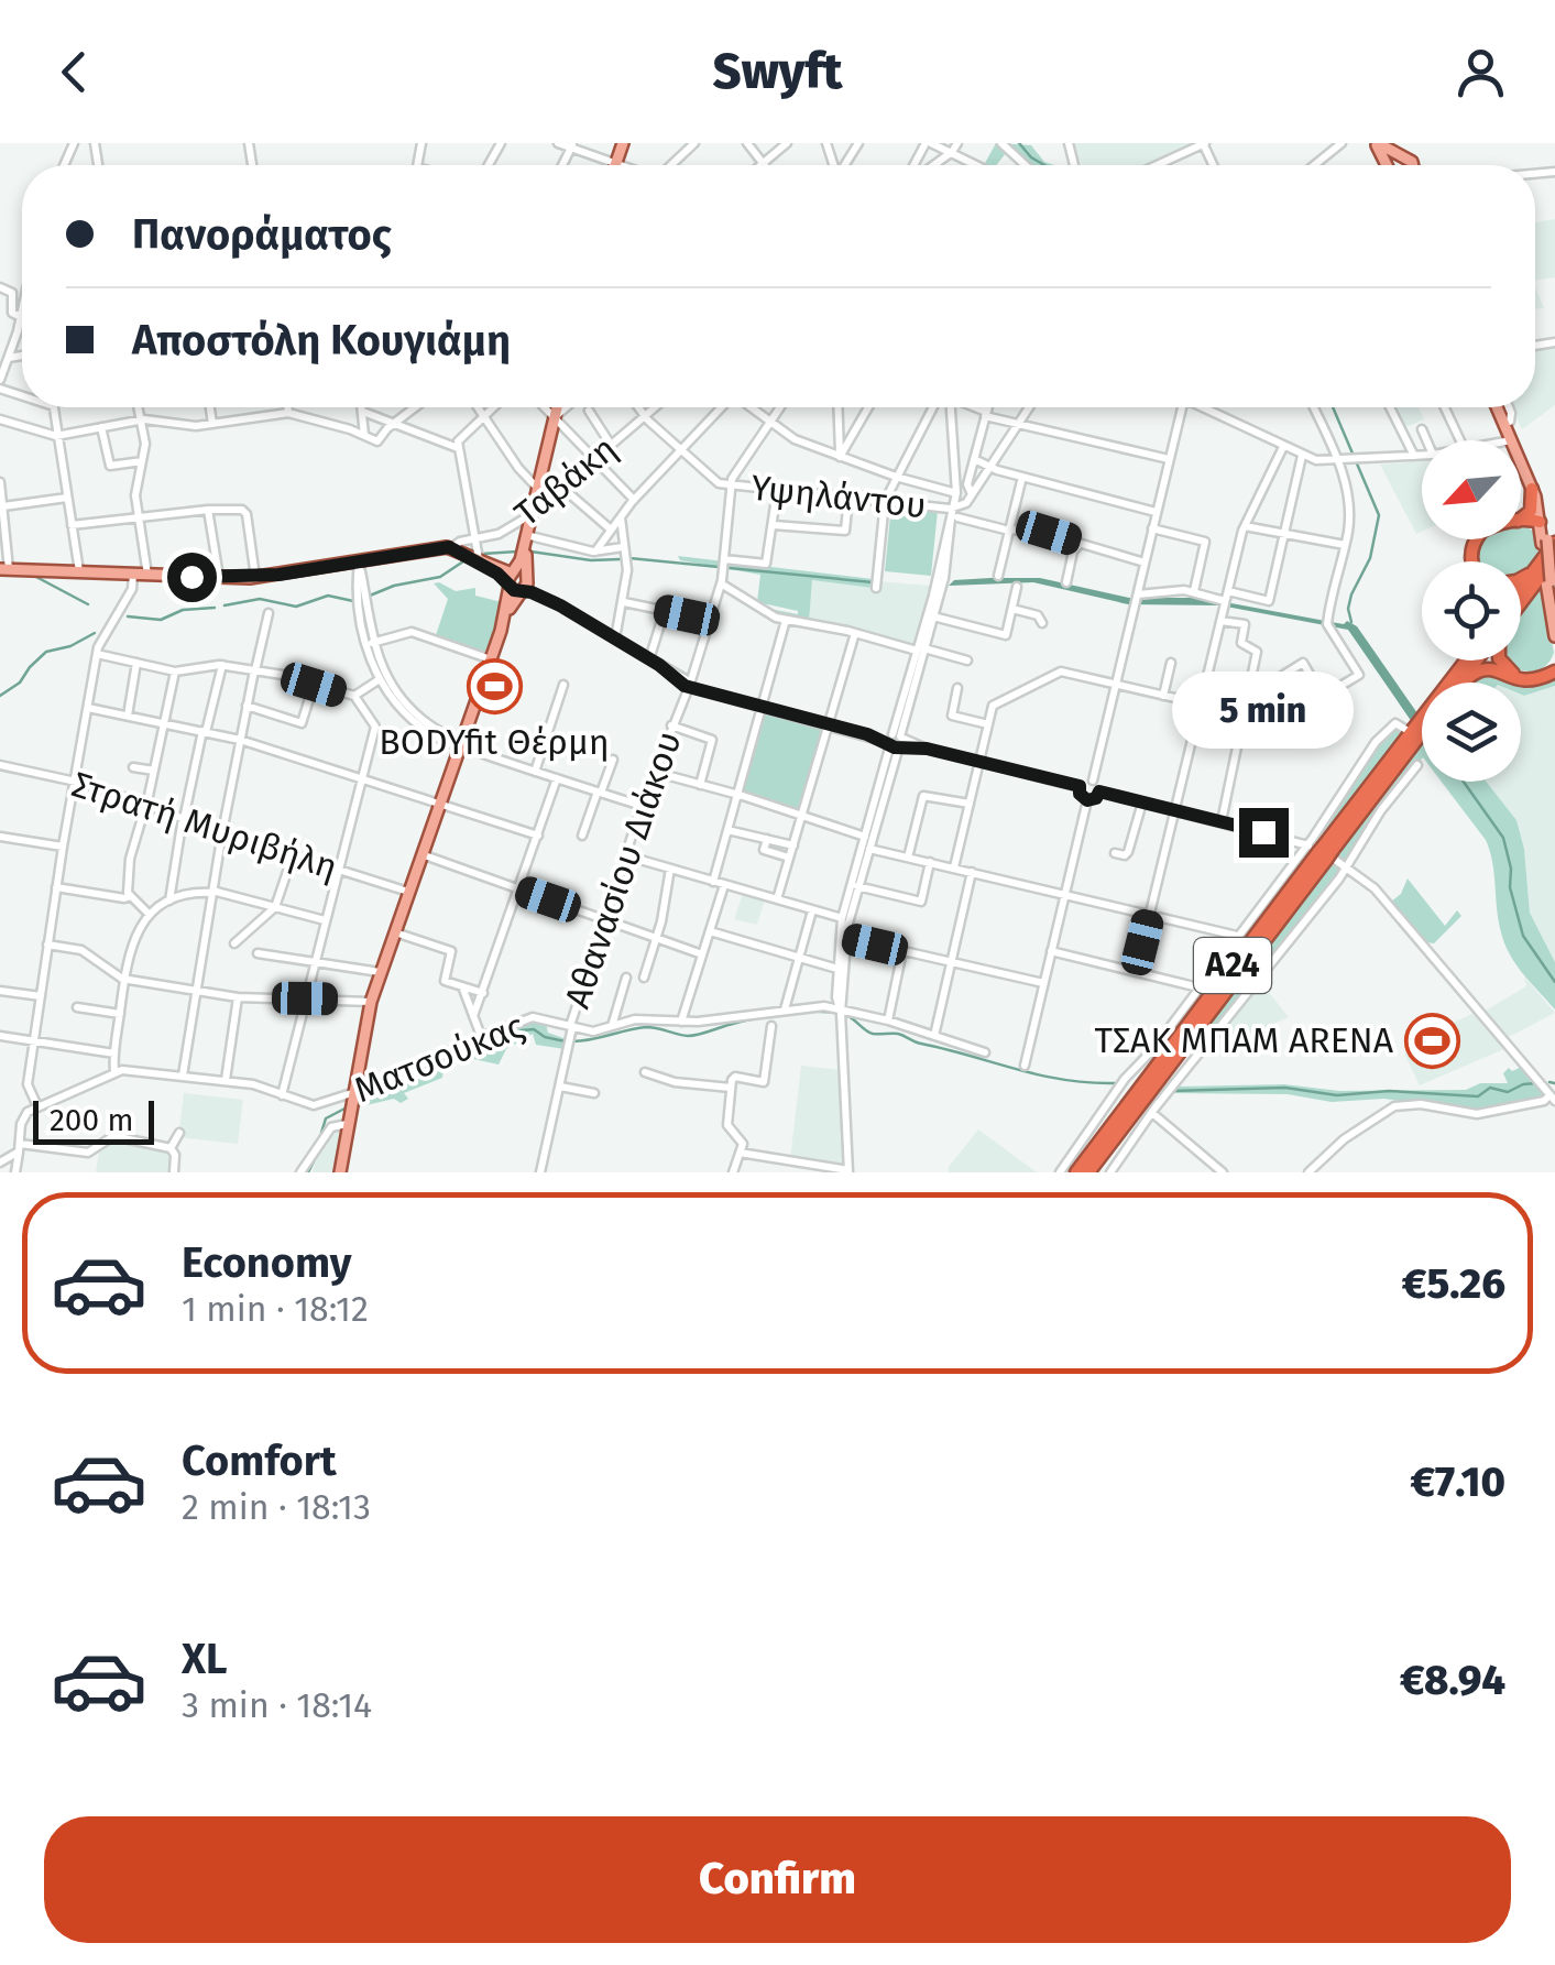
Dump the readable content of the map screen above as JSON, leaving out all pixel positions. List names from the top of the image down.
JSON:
{
  "streets": {
    "highway": ["Α24"],
    "street": [
      "Ταβάκη",
      "Υψηλάντου",
      "Στρατή Μυριβήλη",
      "Αθανασίου Διάκου",
      "Ματσούκας"
    ]
  },
  "crossings": [
    ["Ταβάκη", "Υψηλάντου"],
    ["Υψηλάντου", "Αθανασίου Διάκου"],
    ["Αθανασίου Διάκου", "Ματσούκας"]
  ],
  "places": {
    "sports": ["BODYfit Θέρμη", "ΤΣΑΚ ΜΠΑΜ ARENA"]
  },
  "scale_bar": "200 m",
  "north": "bottom left",
  "page": {
    "header": "Swyft",
    "banner": ["Πανοράματος", "Αποστόλη Κουγιάμη"],
    "bubble": "5 min",
    "scale": "200 m",
    "list": [
      {
        "name": "Economy",
        "note": "1 min · 18:12",
        "value": "€5.26"
      },
      {
        "name": "Comfort",
        "note": "2 min · 18:13",
        "value": "€7.10"
      },
      {
        "name": "XL",
        "note": "3 min · 18:14",
        "value": "€8.94"
      }
    ],
    "buttons": "Confirm"
  }
}
